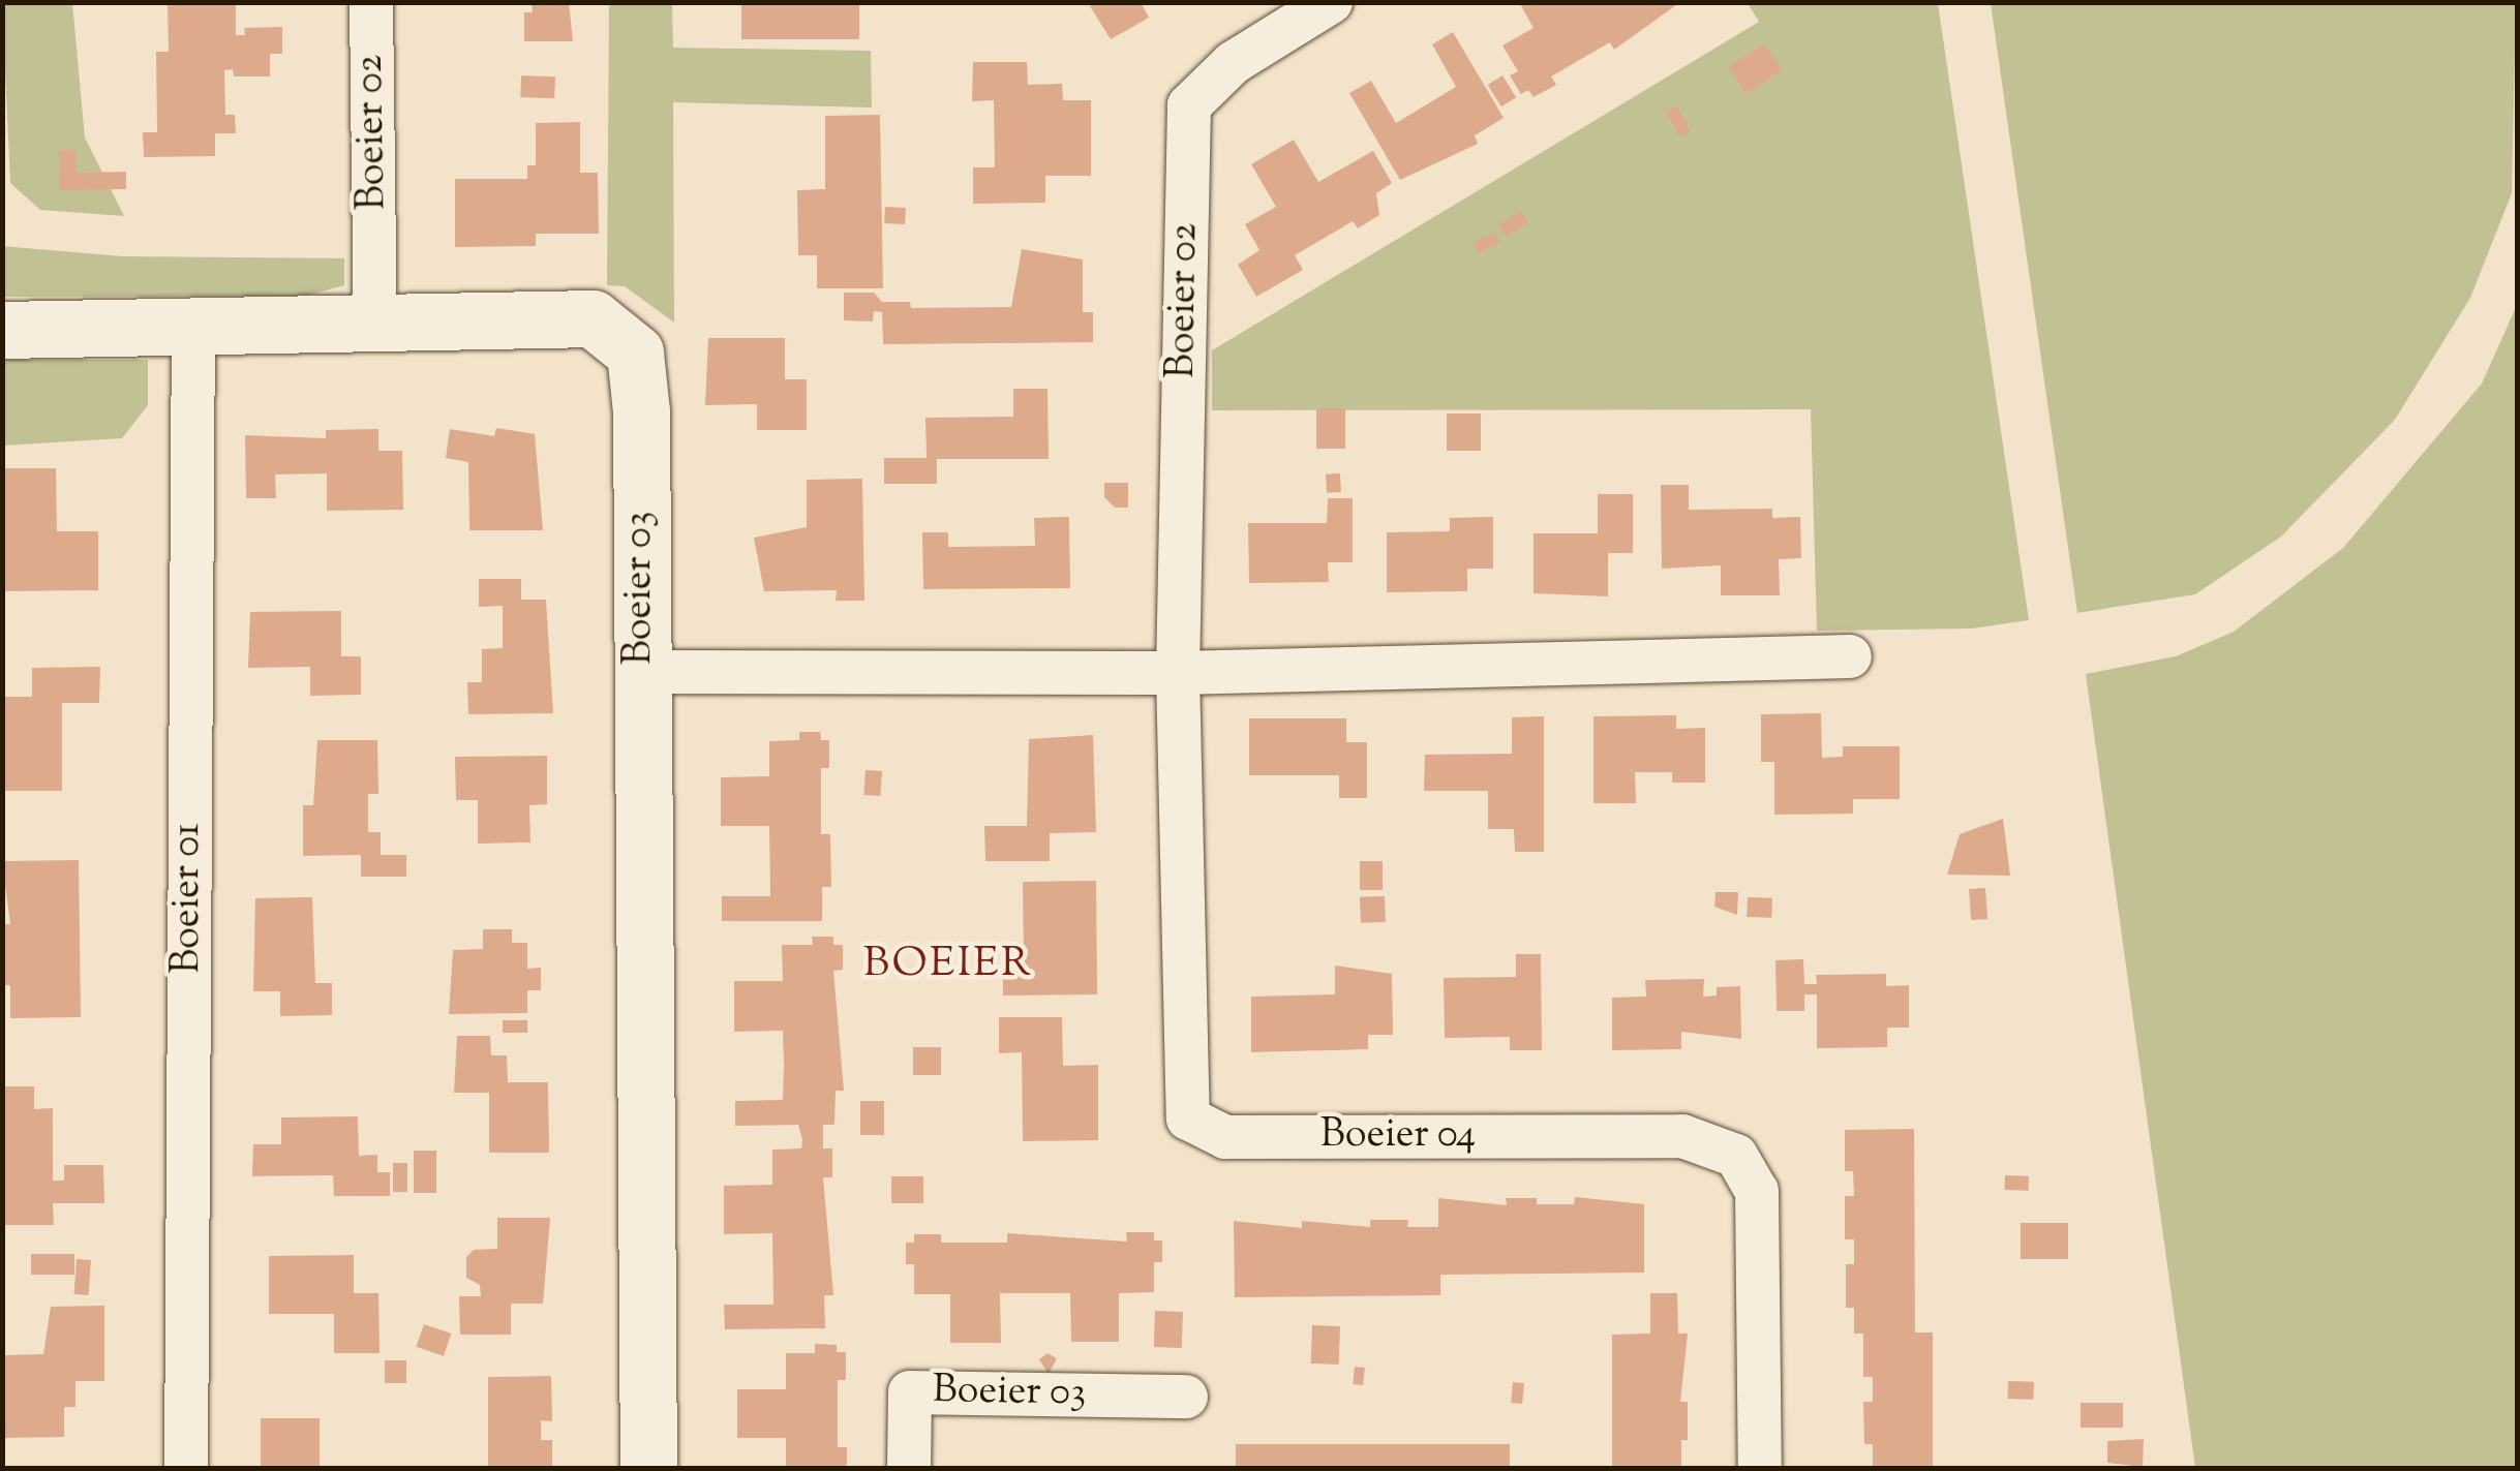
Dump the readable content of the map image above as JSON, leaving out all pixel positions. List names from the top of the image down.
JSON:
{
  "streets": {
    "street": [
      "Boeier 02",
      "Boeier 03",
      "Boeier 01",
      "Boeier 04"
    ]
  },
  "crossings": [
    ["Boeier 02", "Boeier 03"],
    ["Boeier 02", "Boeier 04"],
    ["Boeier 03", "Boeier 01"]
  ],
  "districts": ["BOEIER"]
}
